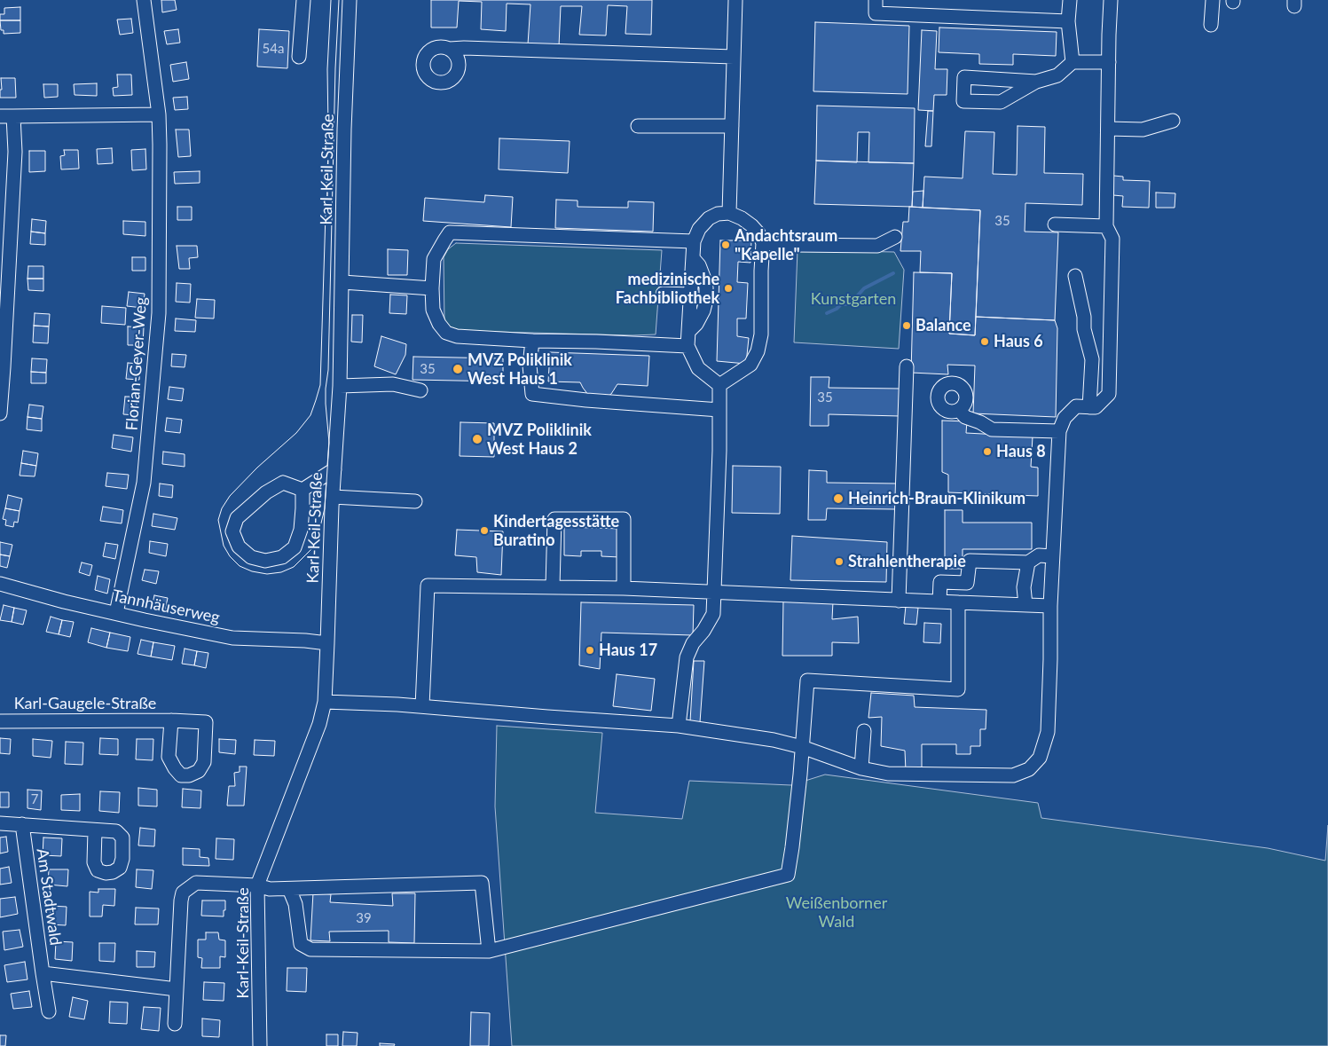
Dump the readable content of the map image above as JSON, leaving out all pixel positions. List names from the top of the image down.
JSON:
{
  "streets": {
    "street": [
      "Karl-Keil-Straße",
      "Florian-Geyer-Weg",
      "Tannhäuserweg",
      "Karl-Gaugele-Straße",
      "Am Stadtwald"
    ]
  },
  "crossings": [
    ["Karl-Keil-Straße", "Tannhäuserweg"],
    ["Florian-Geyer-Weg", "Tannhäuserweg"]
  ],
  "parks": ["Kunstgarten", "Weißenborner Wald"],
  "places": [
    "Andachtsraum \"Kapelle\"",
    "medizinische Fachbibliothek",
    "Balance",
    "Haus 6",
    "MVZ Poliklinik West Haus 1",
    "MVZ Poliklinik West Haus 2",
    "Haus 8",
    "Heinrich-Braun-Klinikum",
    "Kindertagesstätte Buratino",
    "Strahlentherapie",
    "Haus 17"
  ],
  "house_numbers": [
    "54a",
    "35",
    "35",
    "35",
    "7",
    "39"
  ]
}
